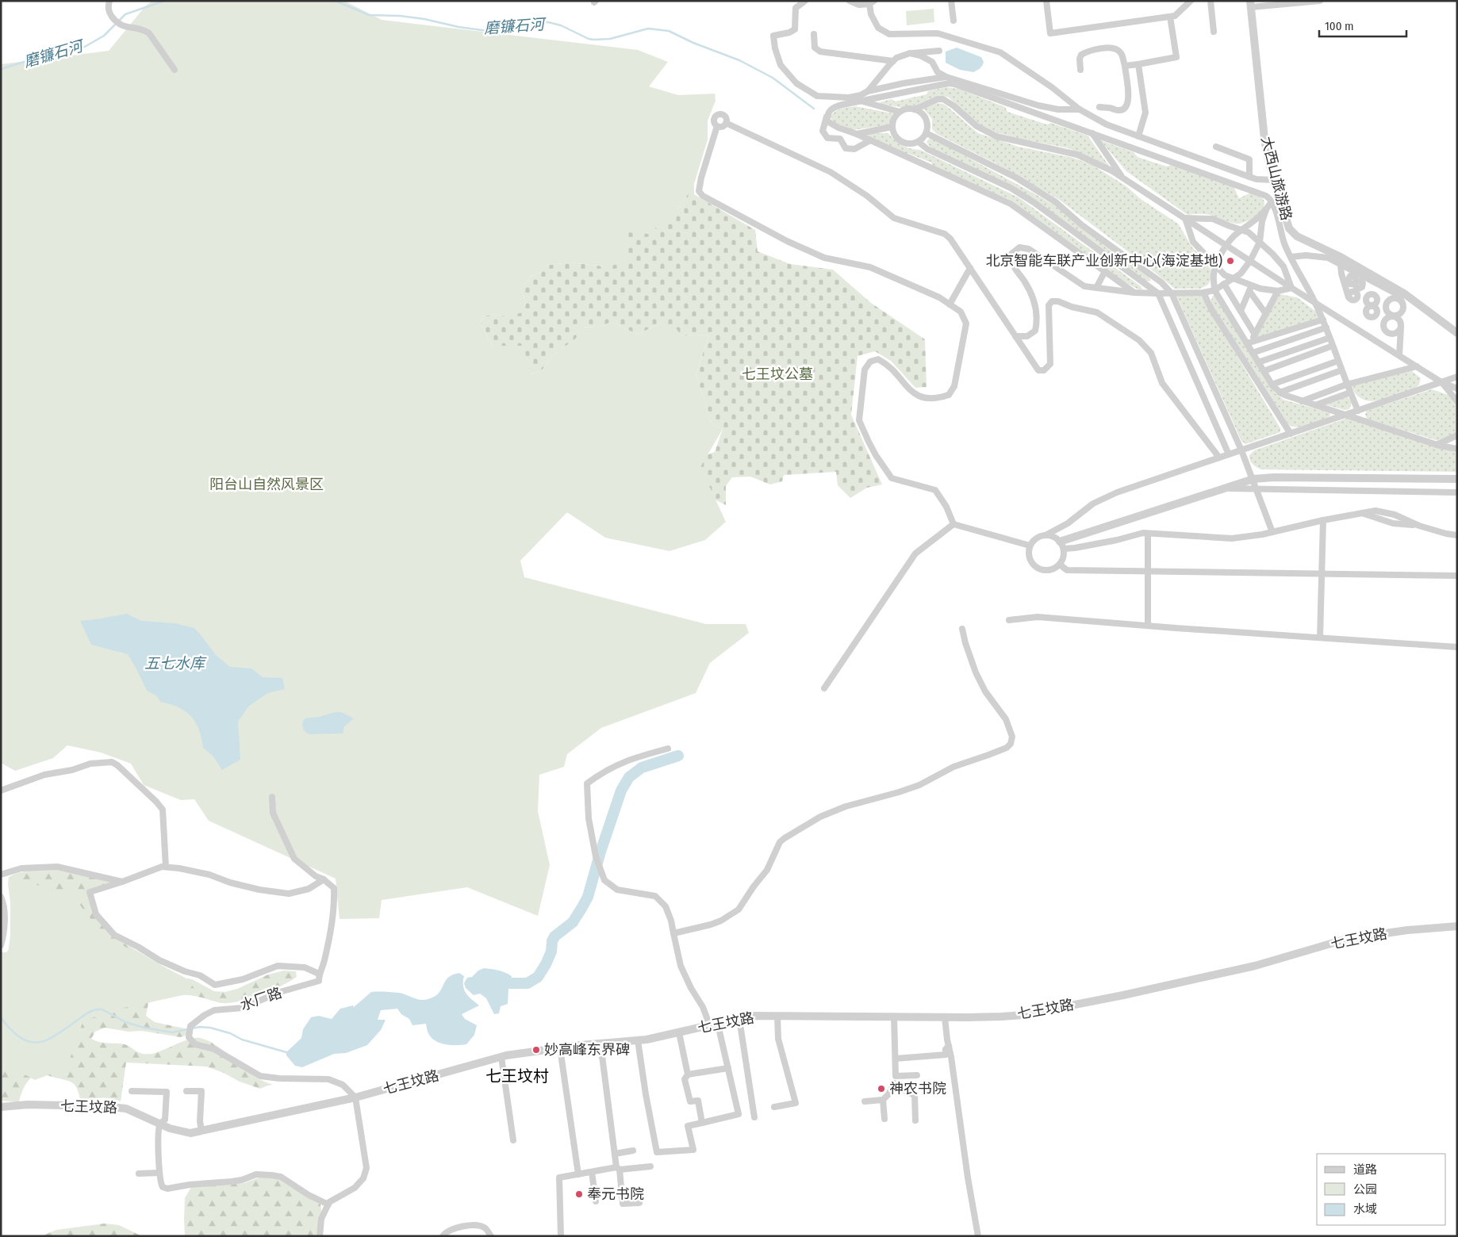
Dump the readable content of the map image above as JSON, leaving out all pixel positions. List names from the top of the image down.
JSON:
{
  "streets": {
    "street": ["大西山旅游路", "七王坟路", "水厂路"]
  },
  "crossings": [
    ["七王坟路", "水厂路"]
  ],
  "districts": ["七王坟村"],
  "water": ["磨镰石河", "五七水库"],
  "parks": ["七王坟公墓", "阳台山自然风景区"],
  "places": [
    "北京智能车联产业创新中心(海淀基地)",
    "妙高峰东界碑",
    "神农书院",
    "奉元书院"
  ],
  "legend": ["道路", "公园", "水域"],
  "scale_bar": "100 m"
}
